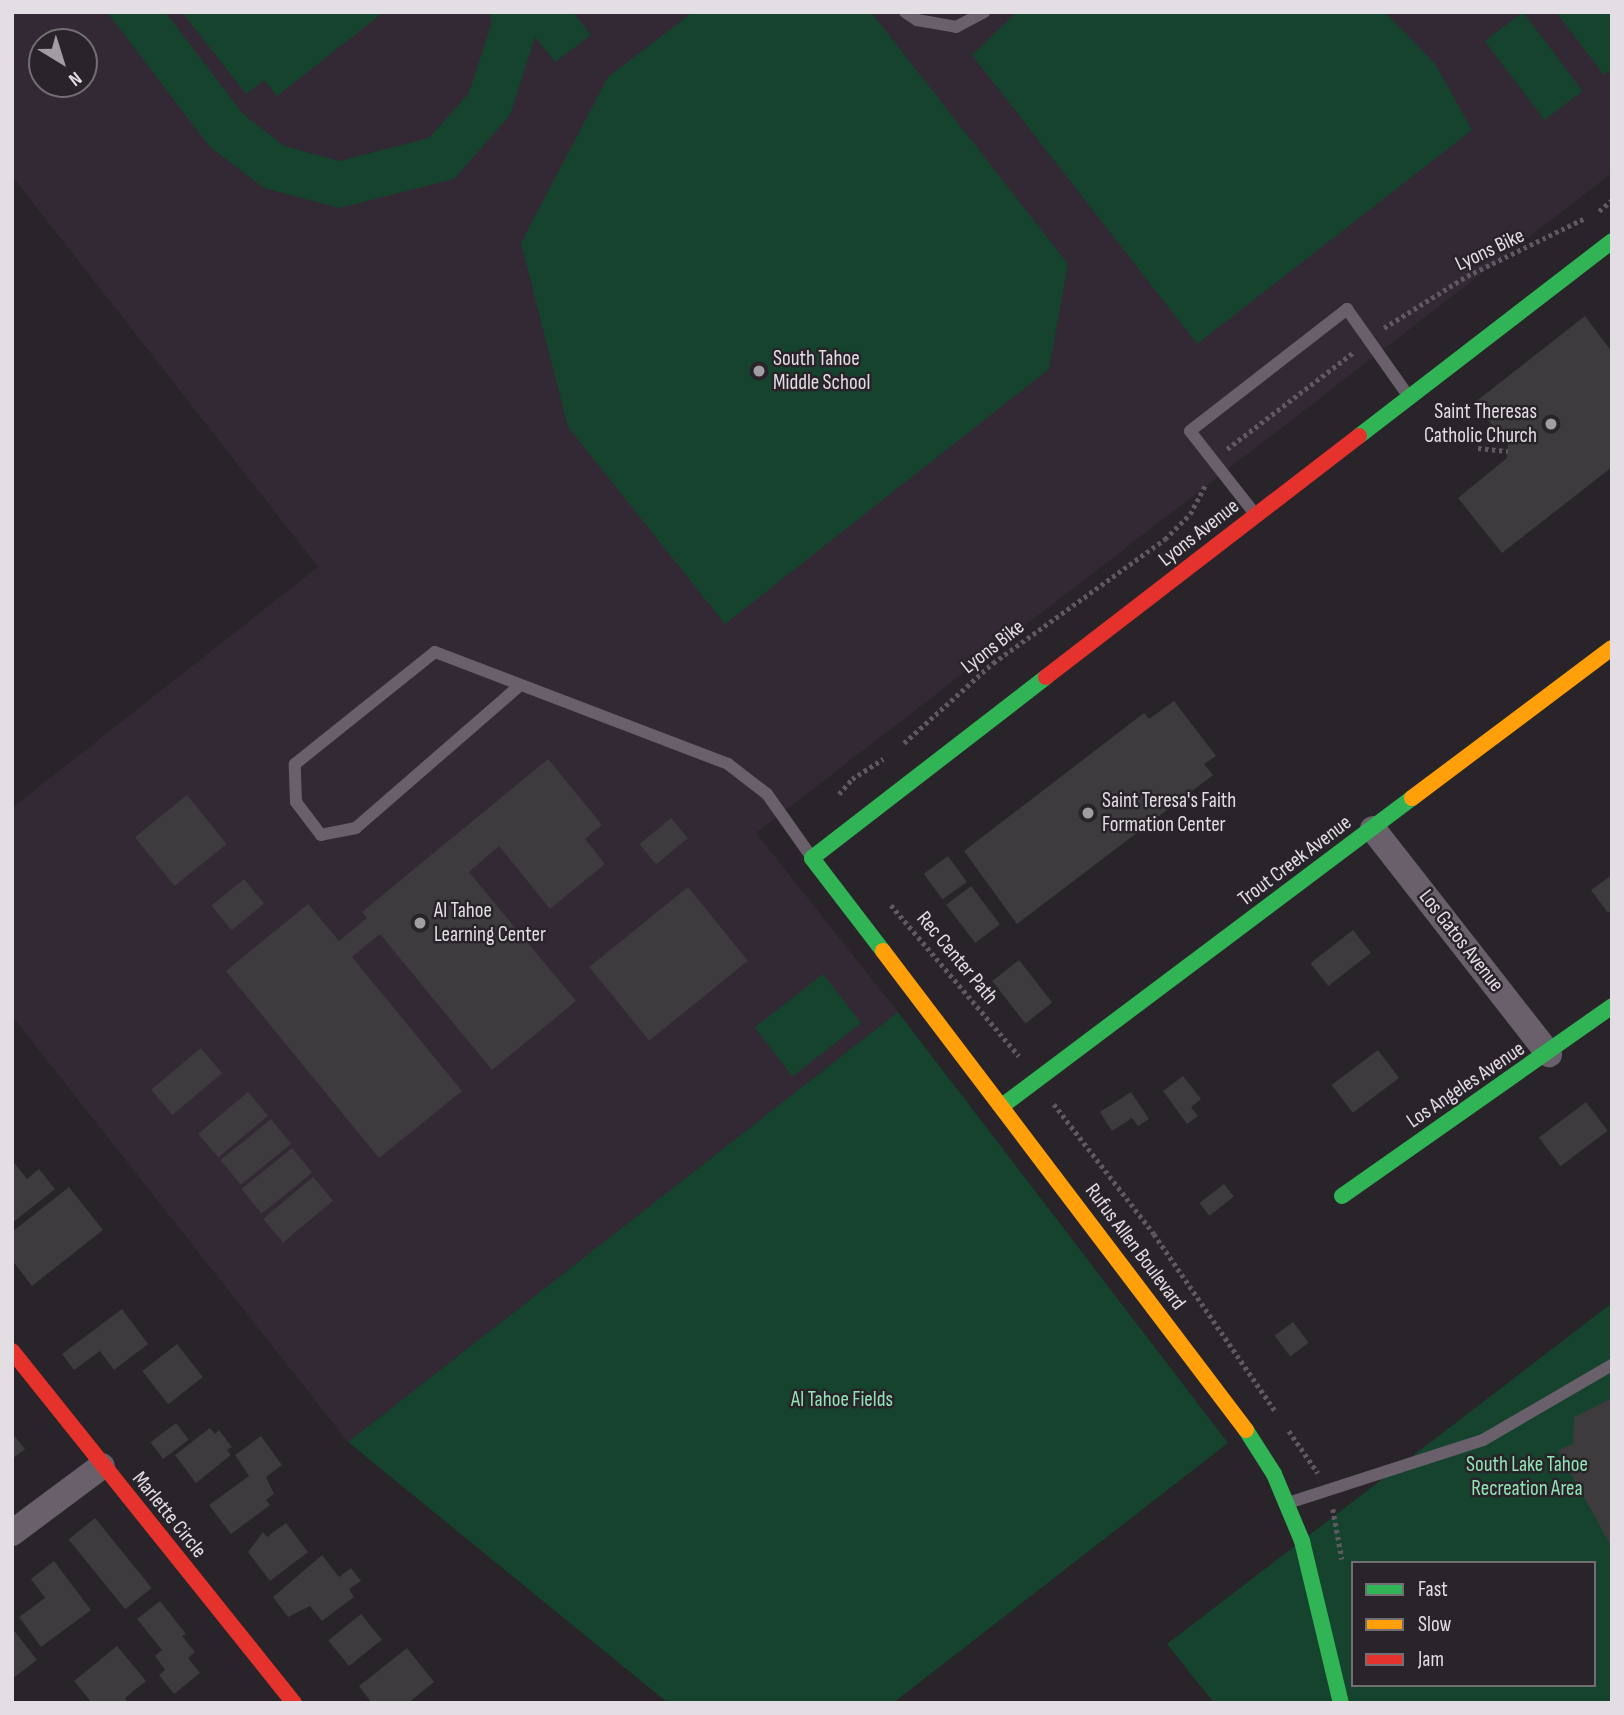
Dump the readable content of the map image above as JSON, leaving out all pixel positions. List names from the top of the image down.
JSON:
{
  "streets": {
    "street": [
      "Lyons Avenue",
      "Trout Creek Avenue",
      "Los Gatos Avenue",
      "Los Angeles Avenue",
      "Rufus Allen Boulevard",
      "Marlette Circle"
    ],
    "path": ["Lyons Bike", "Rec Center Path"]
  },
  "crossings": [
    ["Lyons Avenue", "Rufus Allen Boulevard"],
    ["Trout Creek Avenue", "Los Gatos Avenue"],
    ["Trout Creek Avenue", "Rufus Allen Boulevard"],
    ["Los Gatos Avenue", "Los Angeles Avenue"]
  ],
  "parks": ["Al Tahoe Fields", "South Lake Tahoe Recreation Area"],
  "places": [
    "South Tahoe Middle School",
    "Saint Theresas Catholic Church",
    "Saint Teresa's Faith Formation Center",
    "Al Tahoe Learning Center"
  ],
  "legend": ["Fast", "Slow", "Jam"],
  "north": "bottom right"
}
